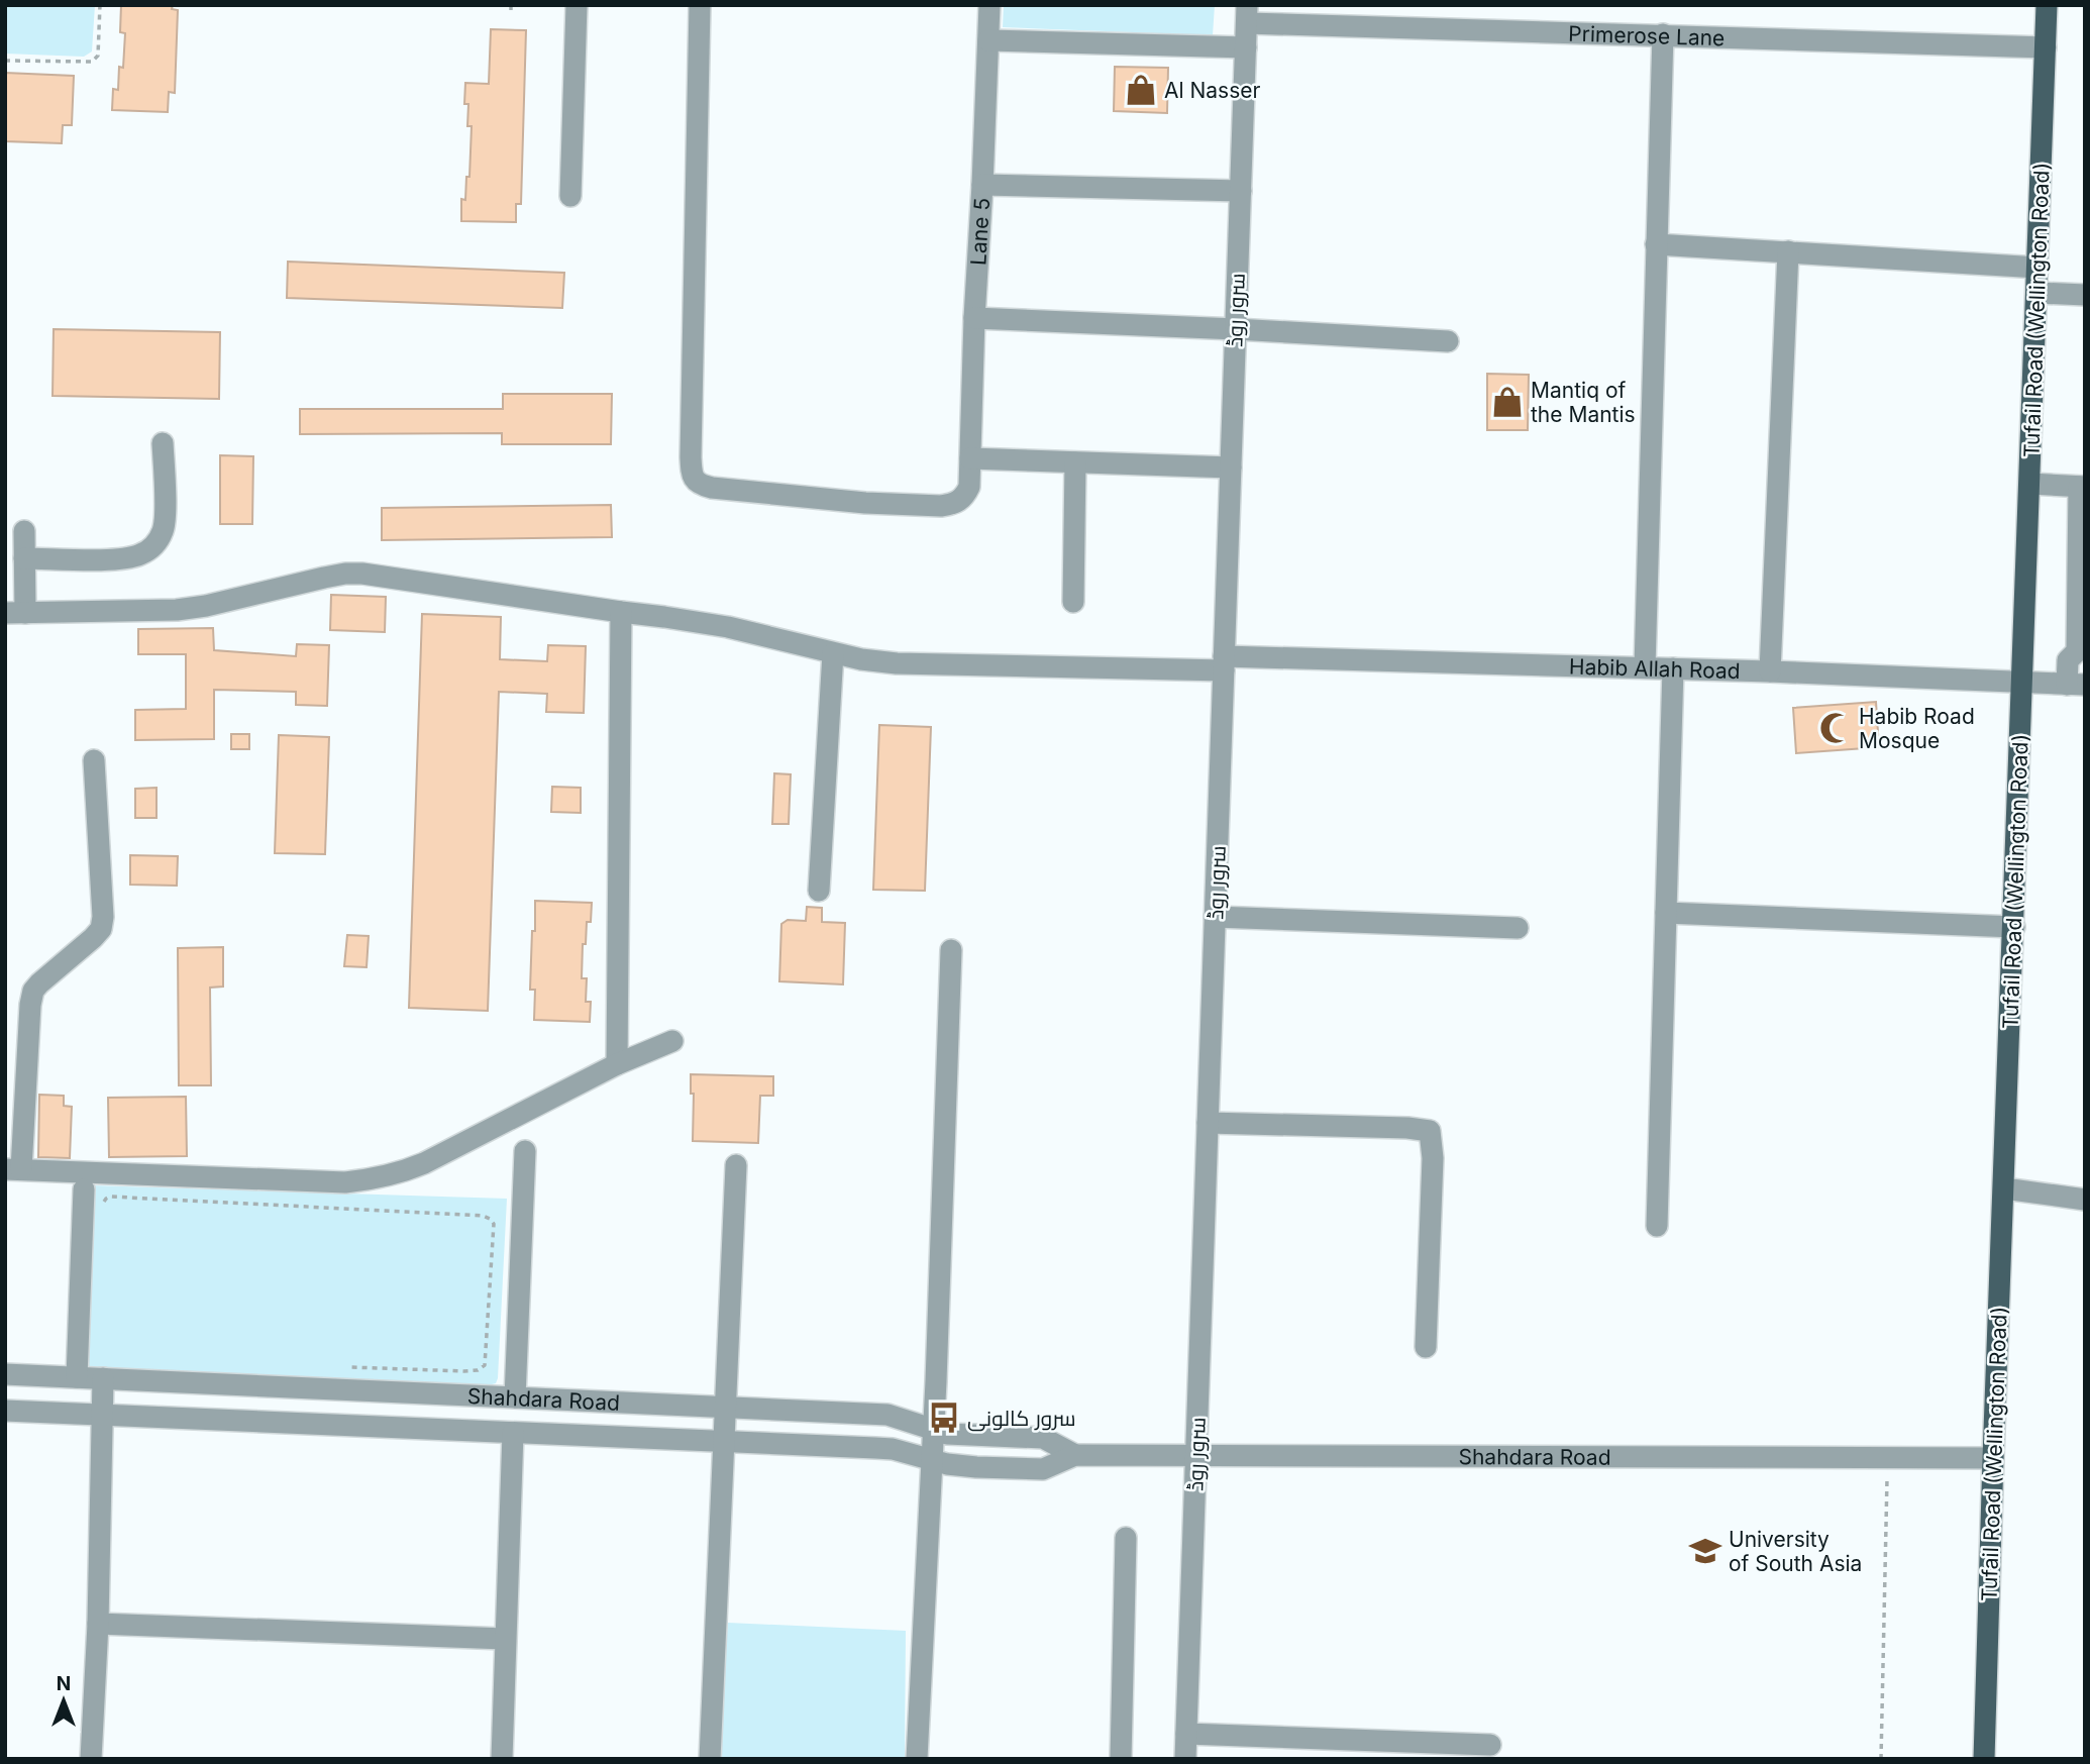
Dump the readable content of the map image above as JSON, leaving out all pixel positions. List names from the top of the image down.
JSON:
{
  "streets": {
    "main road": ["Tufail Road (Wellington Road)"],
    "street": [
      "Primerose Lane",
      "Lane 5",
      "سرور روڈ",
      "Habib Allah Road",
      "Shahdara Road"
    ]
  },
  "crossings": [
    ["Primerose Lane", "سرور روڈ"],
    ["Primerose Lane", "Tufail Road (Wellington Road)"],
    ["سرور روڈ", "Habib Allah Road"],
    ["سرور روڈ", "Shahdara Road"],
    ["Tufail Road (Wellington Road)", "Habib Allah Road"],
    ["Tufail Road (Wellington Road)", "Shahdara Road"]
  ],
  "places": {
    "shop": ["Al Nasser", "Mantiq of the Mantis"],
    "mosque": ["Habib Road Mosque"],
    "bus stop": ["سرور کالونی"],
    "school or university": ["University of South Asia"]
  },
  "north": "top"
}
